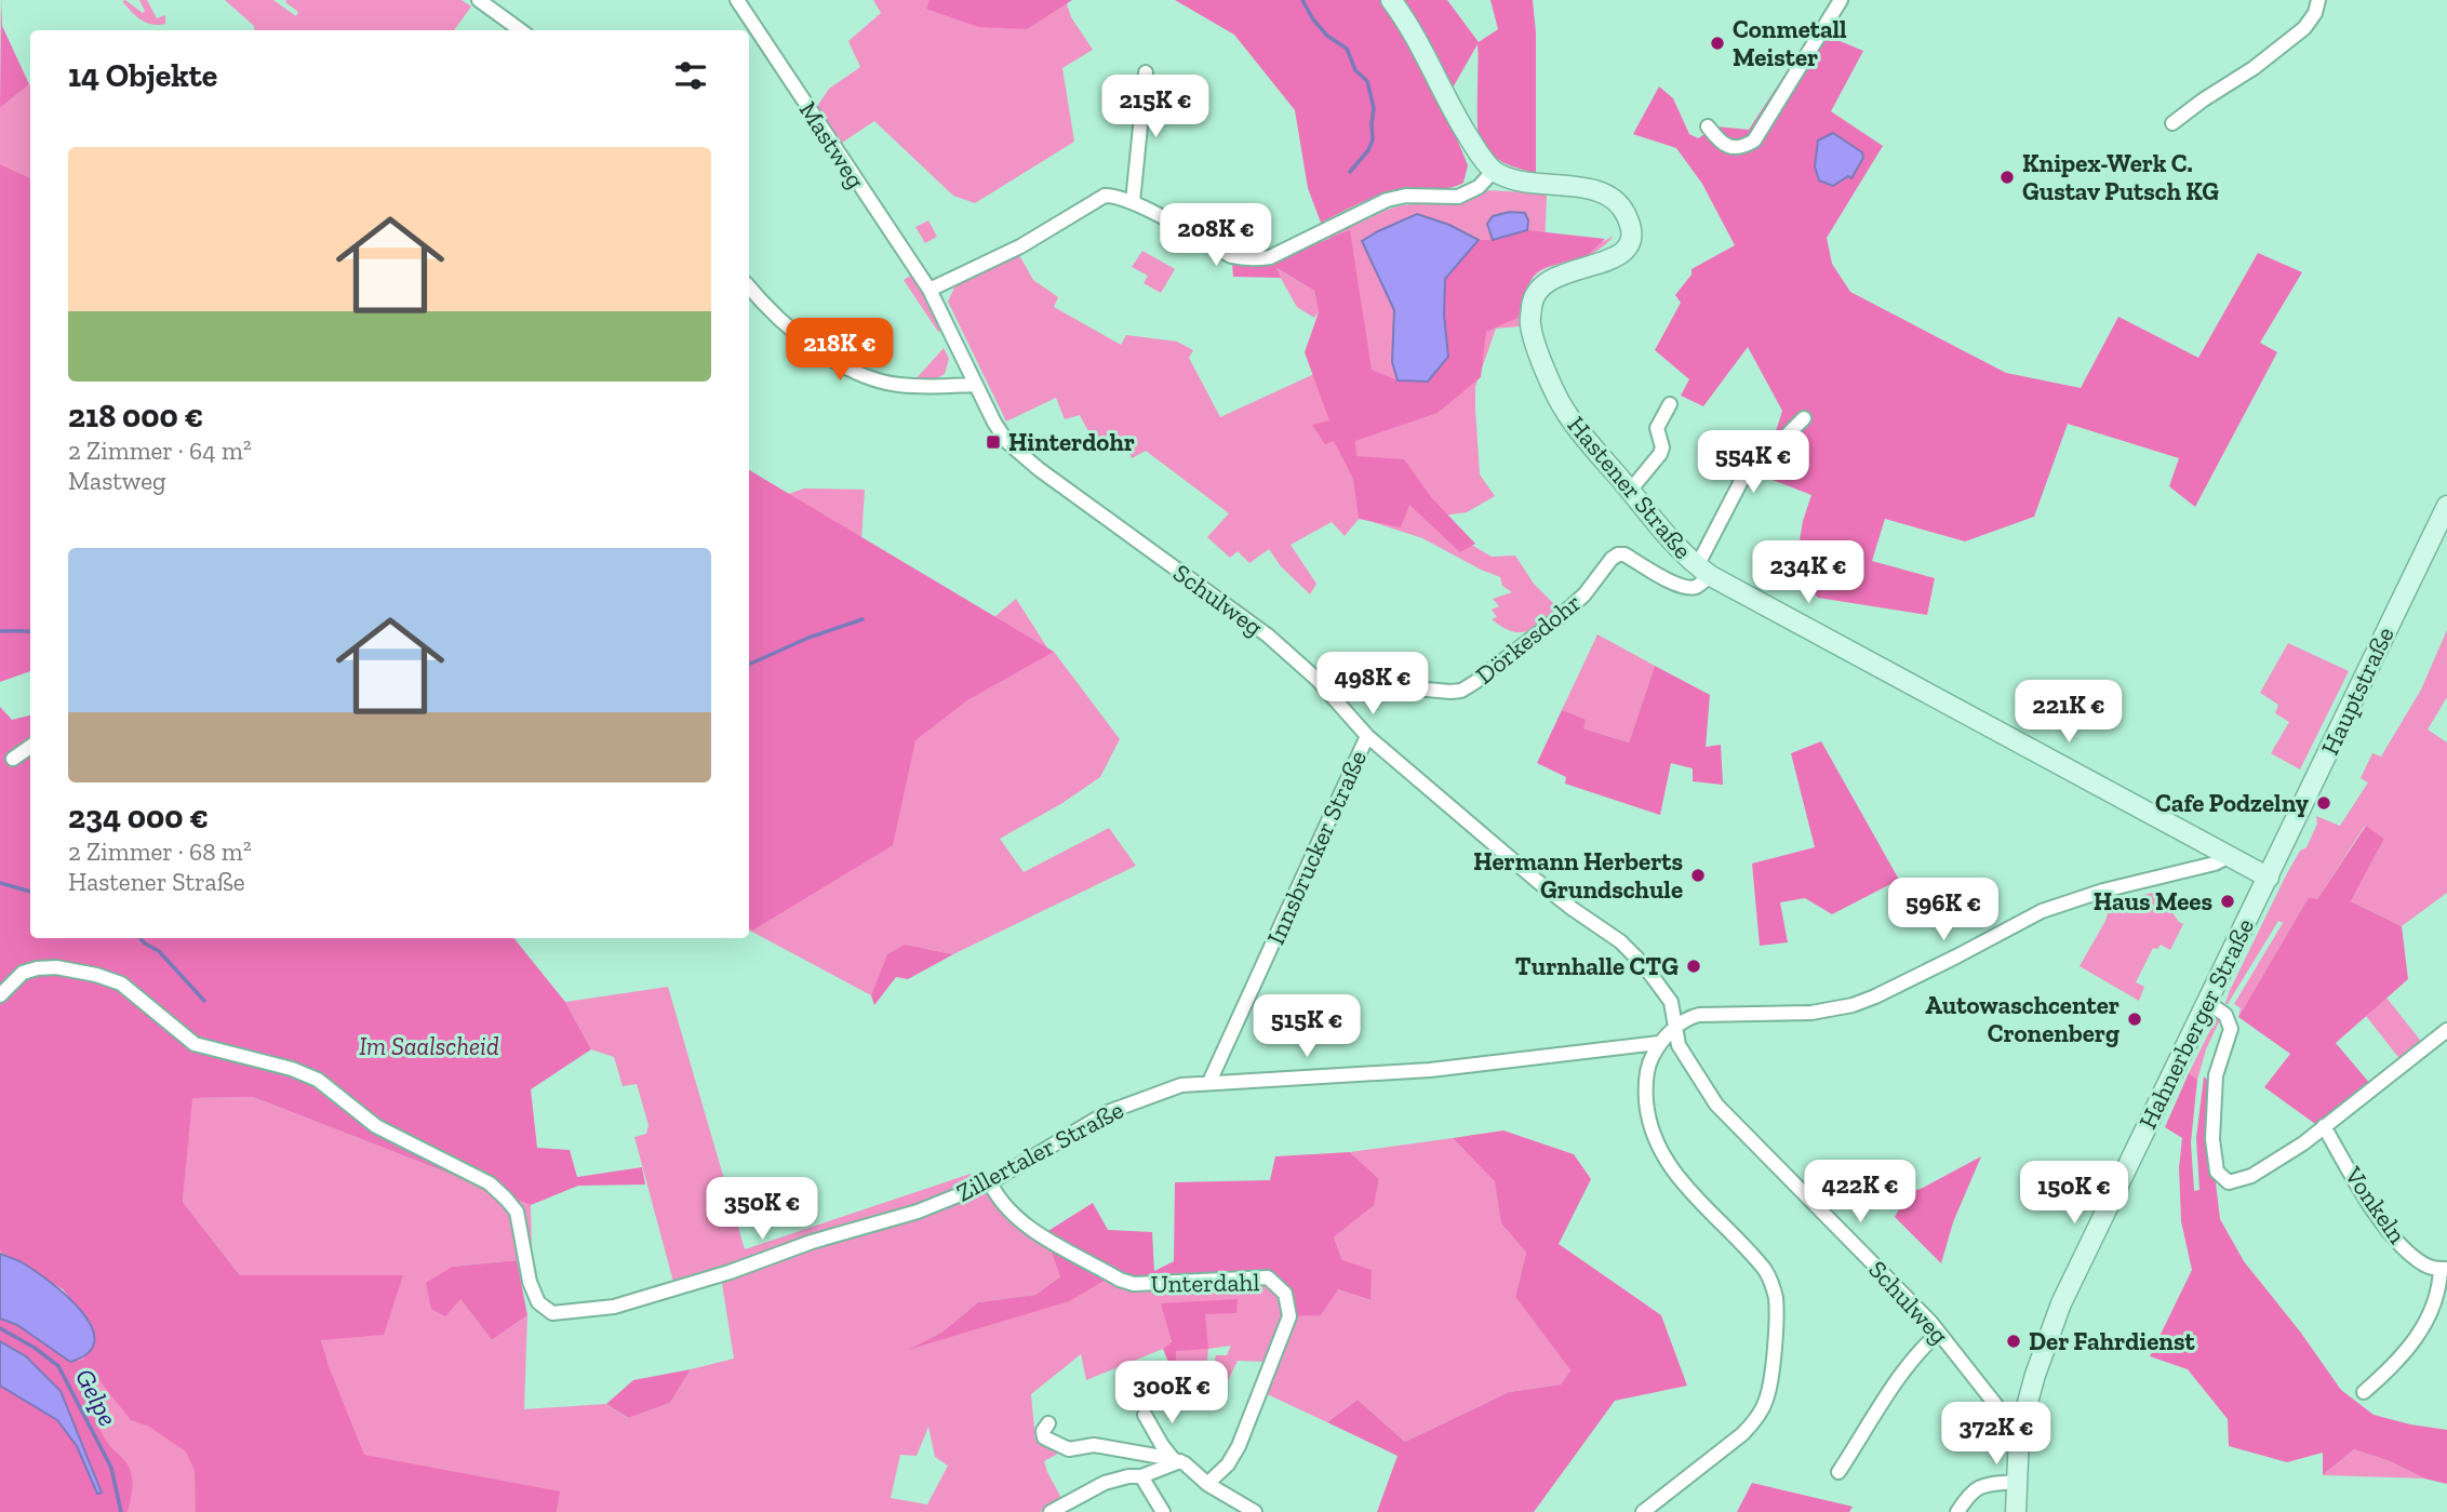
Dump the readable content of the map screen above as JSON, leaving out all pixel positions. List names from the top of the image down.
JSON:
{
  "streets": {
    "main road": ["Hastener Straße", "Hauptstraße", "Hahnerberger Straße"],
    "street": [
      "Mastweg",
      "Schulweg",
      "Dörkesdohr",
      "Innsbrucker Straße",
      "Zillertaler Straße",
      "Vonkeln",
      "Unterdahl"
    ]
  },
  "crossings": [
    ["Mastweg", "Schulweg"],
    ["Hastener Straße", "Dörkesdohr"],
    ["Hastener Straße", "Hauptstraße"],
    ["Hastener Straße", "Hahnerberger Straße"],
    ["Schulweg", "Dörkesdohr"],
    ["Schulweg", "Innsbrucker Straße"],
    ["Schulweg", "Hahnerberger Straße"],
    ["Hauptstraße", "Hahnerberger Straße"],
    ["Innsbrucker Straße", "Zillertaler Straße"],
    ["Zillertaler Straße", "Unterdahl"]
  ],
  "water": ["Gelpe"],
  "parks": ["Im Saalscheid"],
  "places": {
    "other": [
      "Conmetall Meister",
      "Knipex-Werk C. Gustav Putsch KG",
      "Cafe Podzelny",
      "Hermann Herberts Grundschule",
      "Haus Mees",
      "Turnhalle CTG",
      "Autowaschcenter Cronenberg",
      "Der Fahrdienst"
    ],
    "transit": ["Hinterdohr"]
  },
  "page": {
    "heading": "14 Objekte",
    "price": [
      "215K €",
      "208K €",
      "218K €",
      "554K €",
      "234K €",
      "498K €",
      "221K €",
      "596K €",
      "515K €",
      "422K €",
      "150K €",
      "350K €",
      "300K €",
      "372K €"
    ],
    "list": [
      {
        "name": "218 000 €",
        "note": "2 Zimmer · 64 m² · Mastweg"
      },
      {
        "name": "234 000 €",
        "note": "2 Zimmer · 68 m² · Hastener Straße"
      }
    ]
  }
}
